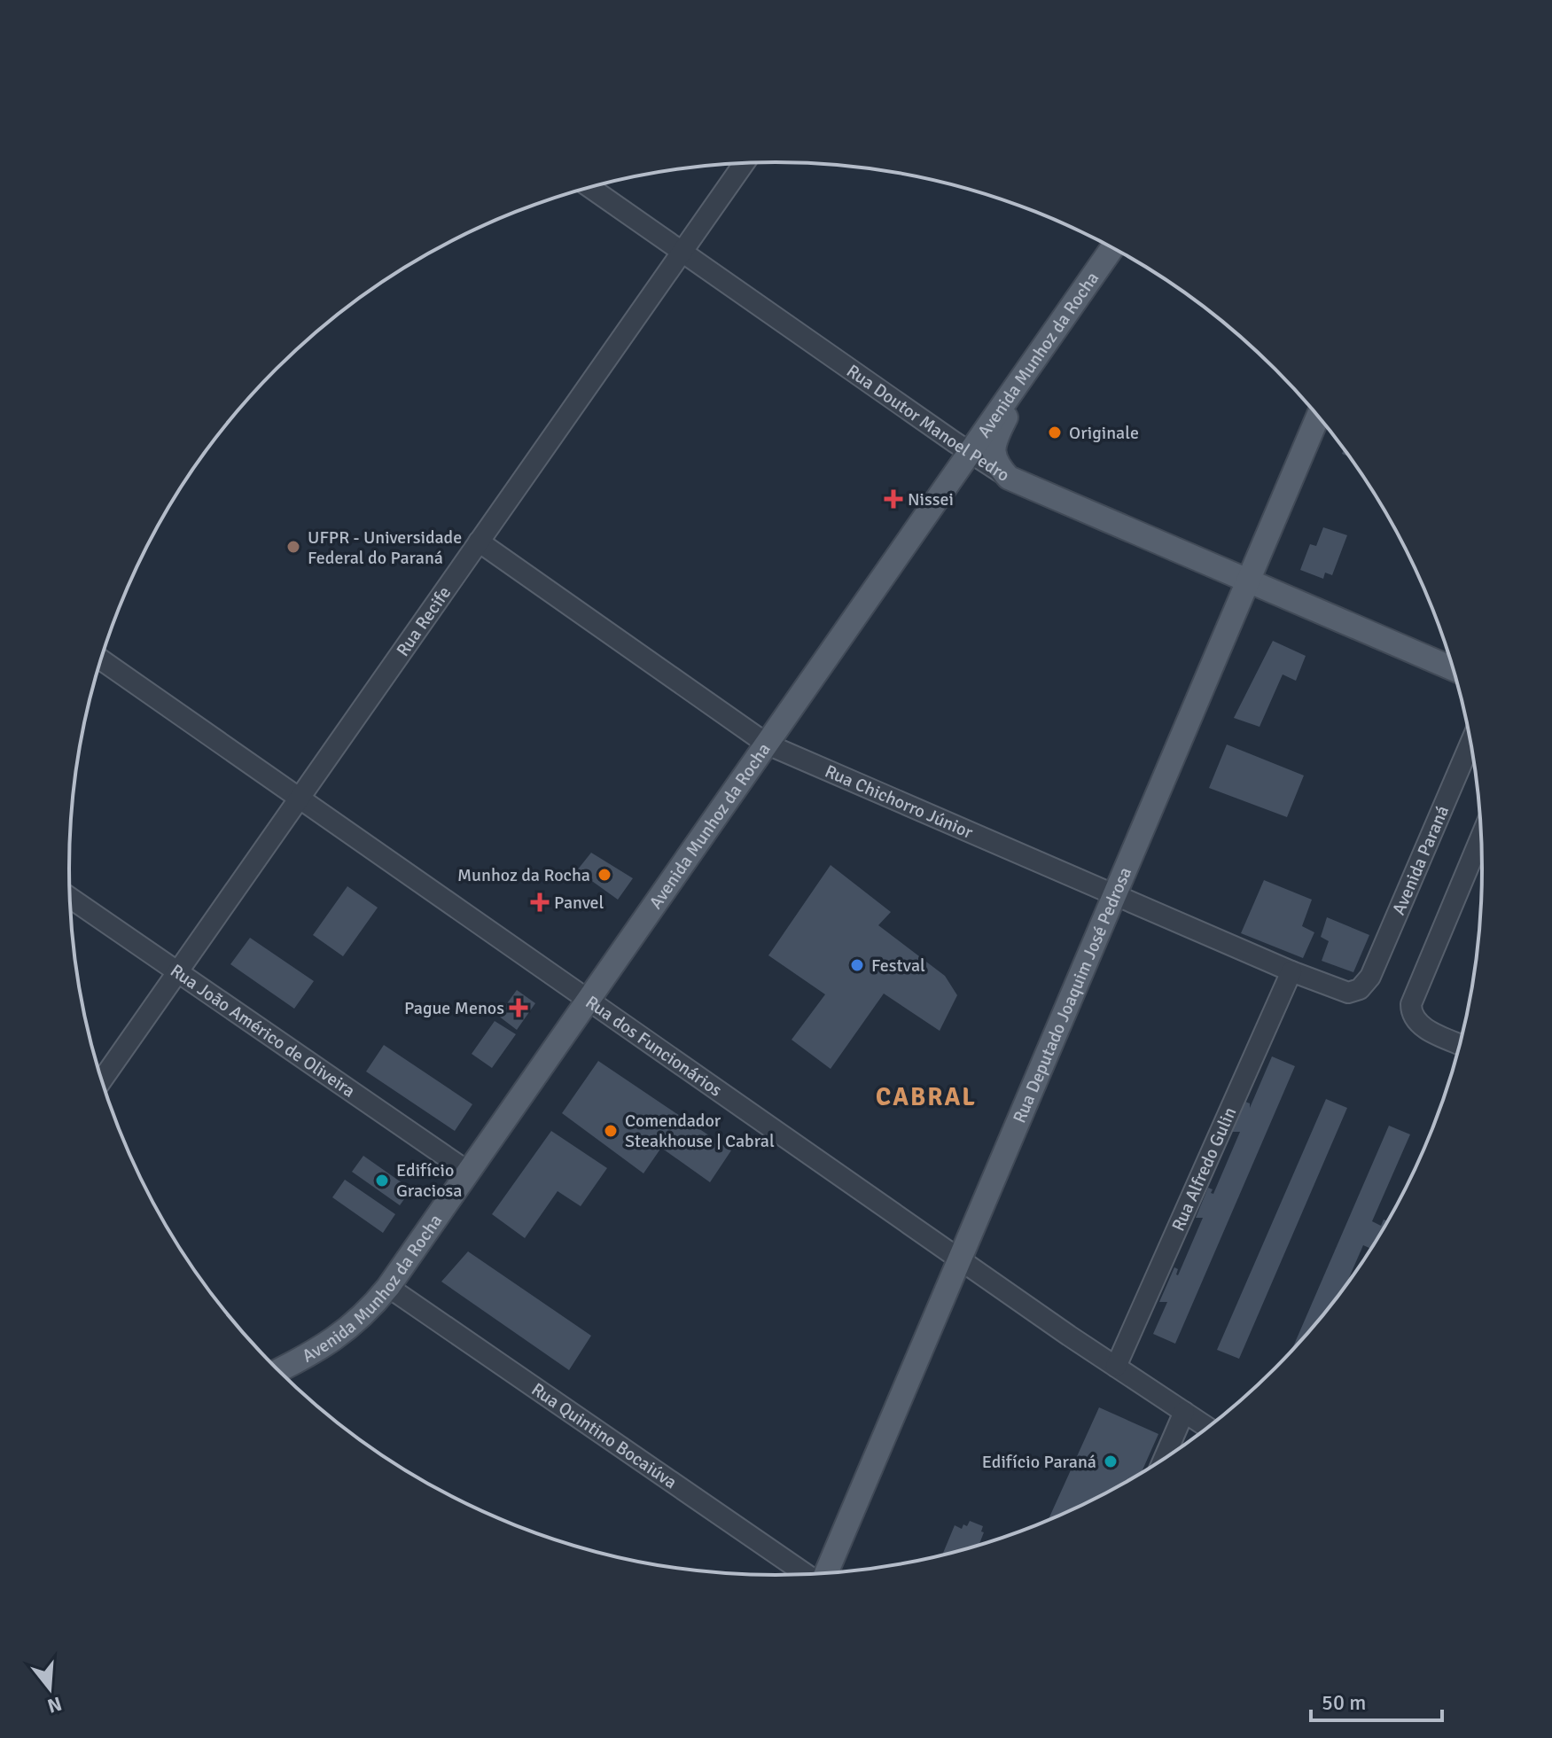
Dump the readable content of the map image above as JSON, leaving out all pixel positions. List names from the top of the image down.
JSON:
{
  "streets": {
    "main road": ["Avenida Munhoz da Rocha", "Rua Doutor Manoel Pedro", "Rua Deputado Joaquim José Pedrosa"],
    "street": [
      "Rua Recife",
      "Rua Chichorro Júnior",
      "Avenida Paraná",
      "Rua João Américo de Oliveira",
      "Rua dos Funcionários",
      "Rua Alfredo Gulin",
      "Rua Quintino Bocaiúva"
    ]
  },
  "crossings": [
    ["Avenida Munhoz da Rocha", "Rua Doutor Manoel Pedro"],
    ["Avenida Munhoz da Rocha", "Rua Chichorro Júnior"],
    ["Avenida Munhoz da Rocha", "Rua João Américo de Oliveira"],
    ["Avenida Munhoz da Rocha", "Rua dos Funcionários"],
    ["Avenida Munhoz da Rocha", "Rua Quintino Bocaiúva"],
    ["Rua Doutor Manoel Pedro", "Rua Recife"],
    ["Rua Doutor Manoel Pedro", "Rua Deputado Joaquim José Pedrosa"],
    ["Rua Recife", "Rua Chichorro Júnior"],
    ["Rua Recife", "Rua João Américo de Oliveira"],
    ["Rua Recife", "Rua dos Funcionários"],
    ["Rua Chichorro Júnior", "Avenida Paraná"],
    ["Rua Chichorro Júnior", "Rua Deputado Joaquim José Pedrosa"],
    ["Rua Chichorro Júnior", "Rua Alfredo Gulin"],
    ["Rua Deputado Joaquim José Pedrosa", "Rua dos Funcionários"],
    ["Rua dos Funcionários", "Rua Alfredo Gulin"]
  ],
  "districts": ["CABRAL"],
  "places": {
    "other": [
      "Originale",
      "UFPR - Universidade Federal do Paraná",
      "Munhoz da Rocha",
      "Festval",
      "Comendador Steakhouse | Cabral",
      "Edifício Graciosa",
      "Edifício Paraná"
    ],
    "health": ["Nissei", "Panvel", "Pague Menos"]
  },
  "scale_bar": "50 m",
  "north": "bottom"
}
